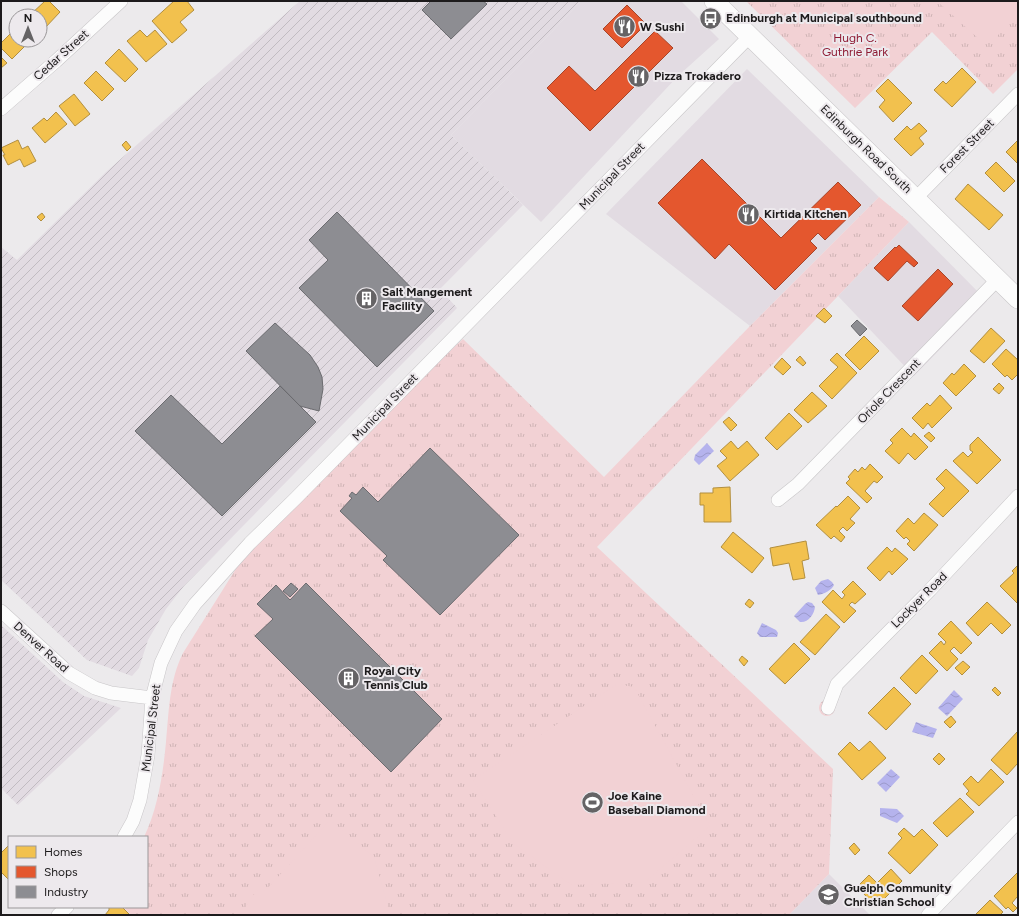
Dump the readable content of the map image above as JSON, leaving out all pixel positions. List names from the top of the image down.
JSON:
{
  "streets": {
    "main road": ["Edinburgh Road South"],
    "street": [
      "Cedar Street",
      "Forest Street",
      "Municipal Street",
      "Oriole Crescent",
      "Lockyer Road",
      "Denver Road"
    ]
  },
  "crossings": [
    ["Forest Street", "Edinburgh Road South"],
    ["Edinburgh Road South", "Municipal Street"],
    ["Edinburgh Road South", "Oriole Crescent"],
    ["Municipal Street", "Denver Road"]
  ],
  "parks": ["Hugh C. Guthrie Park"],
  "places": {
    "bus stop": ["Edinburgh at Municipal southbound"],
    "restaurant": ["W Sushi", "Pizza Trokadero", "Kirtida Kitchen"],
    "building": ["Salt Mangement Facility", "Royal City Tennis Club"],
    "sports": ["Joe Kaine Baseball Diamond"],
    "school or university": ["Guelph Community Christian School"]
  },
  "legend": ["Homes", "Shops", "Industry"],
  "north": "top"
}
